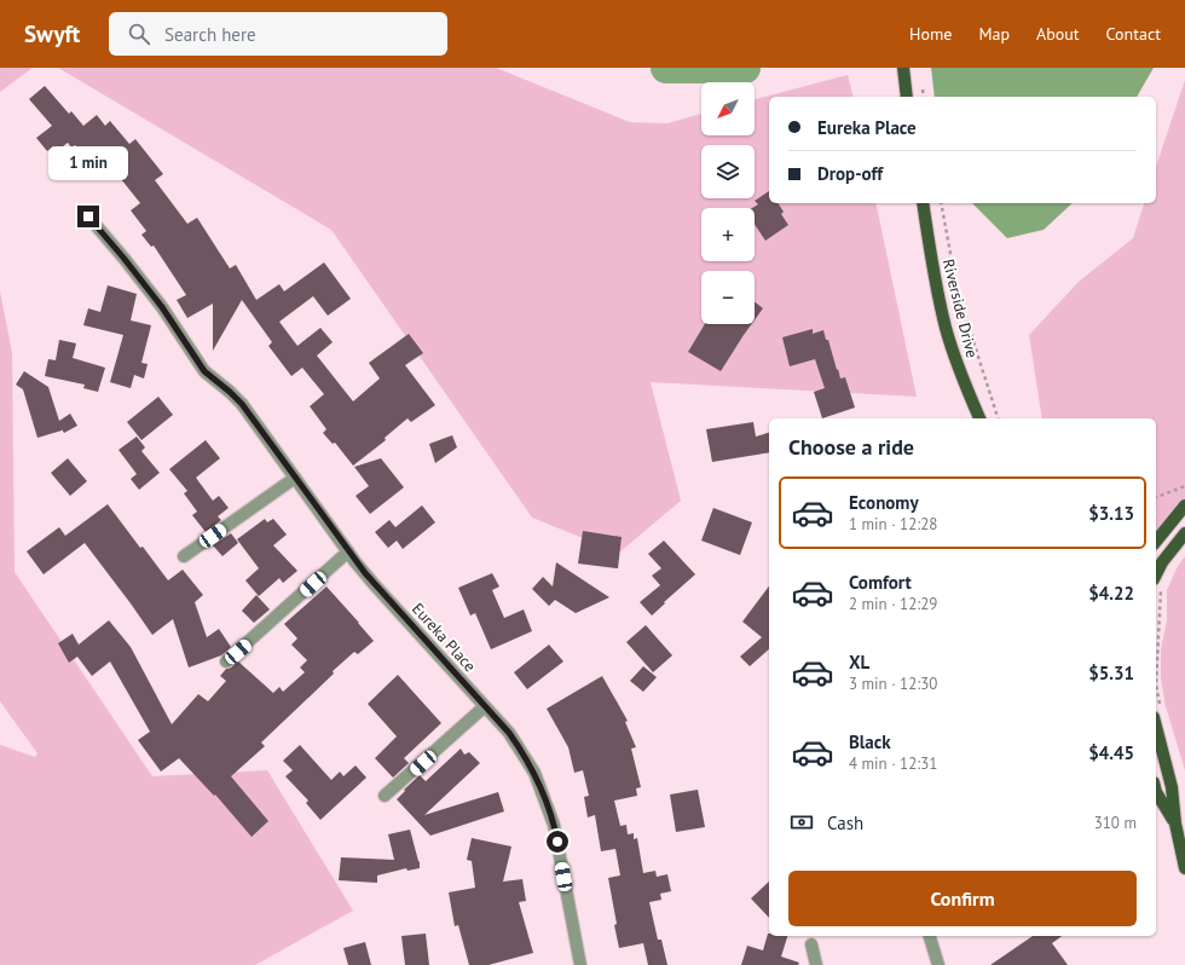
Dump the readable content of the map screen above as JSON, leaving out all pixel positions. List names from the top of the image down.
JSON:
{
  "streets": {
    "main road": ["Riverside Drive"],
    "street": ["Eureka Place"]
  },
  "north": "bottom left",
  "page": {
    "header": "Swyft",
    "search": "Search here",
    "nav": [
      "Home",
      "Map",
      "About",
      "Contact"
    ],
    "map_buttons": ["+", "−"],
    "banner": ["Eureka Place", "Drop-off"],
    "bubble": "1 min",
    "heading": "Choose a ride",
    "list": [
      {
        "name": "Economy",
        "note": "1 min · 12:28",
        "value": "$3.13"
      },
      {
        "name": "Comfort",
        "note": "2 min · 12:29",
        "value": "$4.22"
      },
      {
        "name": "XL",
        "note": "3 min · 12:30",
        "value": "$5.31"
      },
      {
        "name": "Black",
        "note": "4 min · 12:31",
        "value": "$4.45"
      }
    ],
    "pay": ["Cash", "310 m"],
    "buttons": "Confirm"
  }
}
